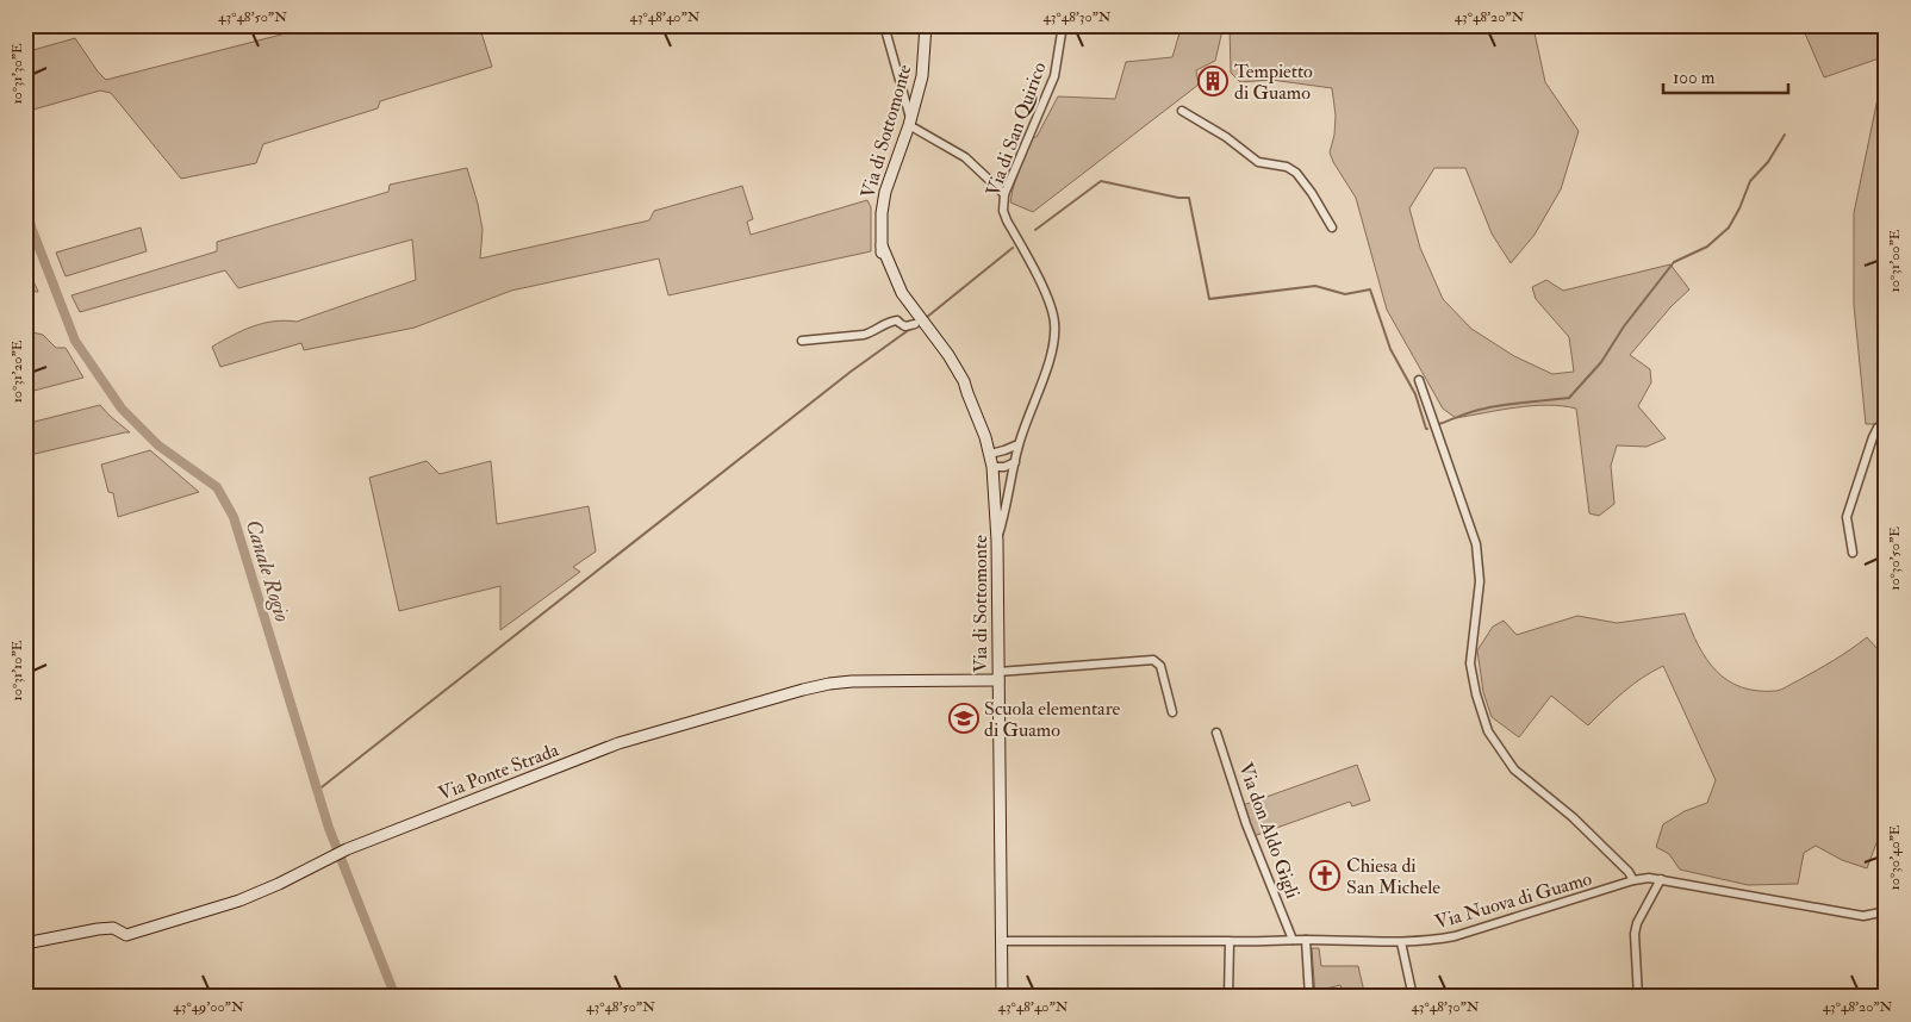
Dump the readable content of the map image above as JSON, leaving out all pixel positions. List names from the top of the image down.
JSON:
{
  "streets": {
    "main road": ["Via di Sottomonte", "Via Ponte Strada"],
    "street": ["Via di San Quirico", "Via don Aldo Gigli", "Via Nuova di Guamo"]
  },
  "crossings": [
    ["Via di San Quirico", "Via di Sottomonte"],
    ["Via di Sottomonte", "Via Ponte Strada"],
    ["Via di Sottomonte", "Via Nuova di Guamo"],
    ["Via don Aldo Gigli", "Via Nuova di Guamo"]
  ],
  "water": ["Canale Rogio"],
  "places": {
    "building": ["Tempietto di Guamo"],
    "school or university": ["Scuola elementare di Guamo"],
    "church": ["Chiesa di San Michele"]
  },
  "scale_bar": "100 m",
  "coordinates": [
    "43°48'50\"N",
    "43°48'40\"N",
    "43°48'30\"N",
    "43°48'20\"N",
    "10°31'30\"E",
    "10°31'00\"E",
    "10°31'20\"E",
    "10°30'50\"E",
    "10°31'10\"E",
    "10°30'40\"E",
    "43°49'00\"N"
  ]
}
